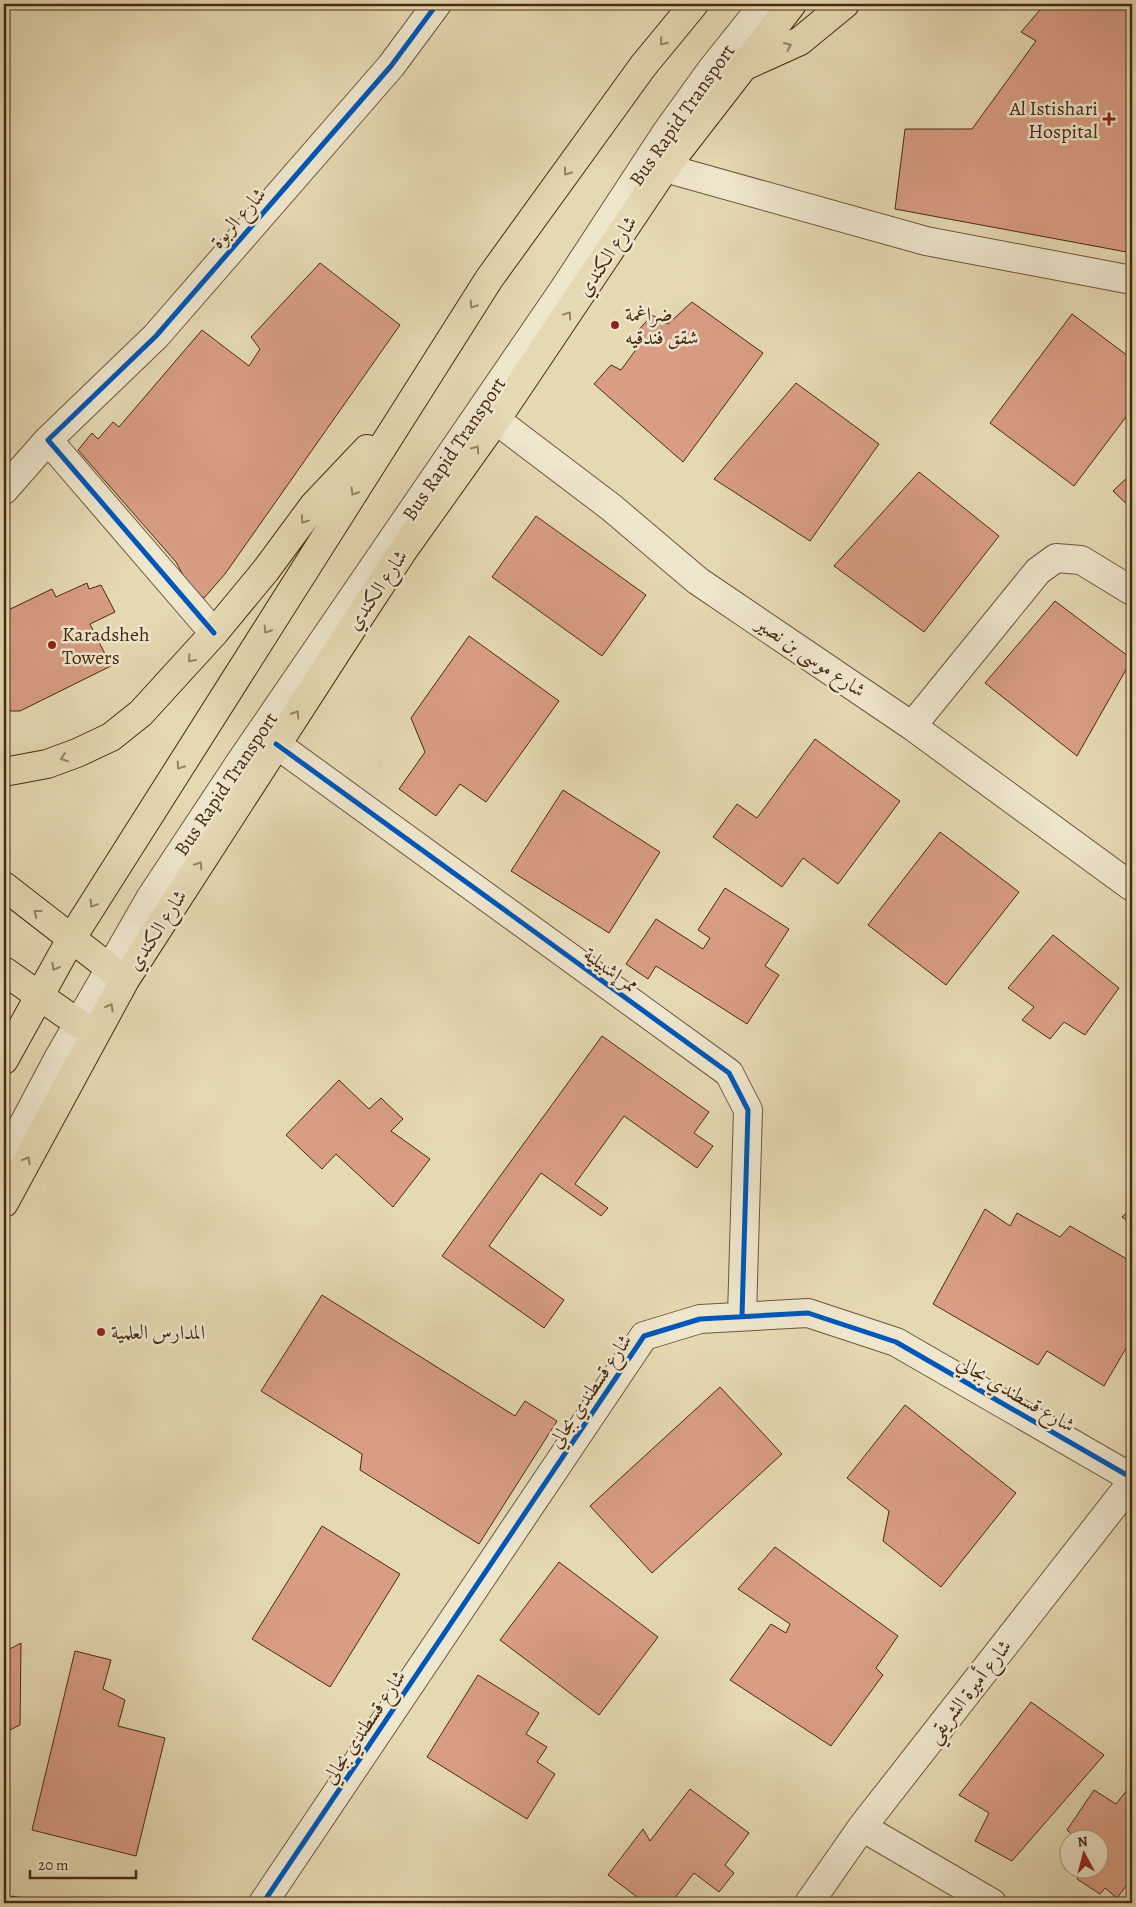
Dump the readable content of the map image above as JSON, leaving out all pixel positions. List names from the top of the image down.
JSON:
{
  "streets": {
    "main road": ["شارع الكندي"],
    "street": [
      "Bus Rapid Transport",
      "شارع الربوة",
      "شارع موسى بن نصير",
      "ممر إشبيلية",
      "شارع قسطندي بجالي",
      "شارع أميرة الشريقي"
    ]
  },
  "crossings": [
    ["Bus Rapid Transport", "شارع الكندي"],
    ["شارع الكندي", "شارع موسى بن نصير"],
    ["شارع الكندي", "ممر إشبيلية"],
    ["ممر إشبيلية", "شارع قسطندي بجالي"],
    ["شارع قسطندي بجالي", "شارع أميرة الشريقي"]
  ],
  "places": {
    "health": ["Al Istishari Hospital"],
    "other": ["ضراغمة شقق فندقيه", "Karadsheh Towers", "المدارس العلمية"]
  },
  "scale_bar": "20 m",
  "north": "top"
}
